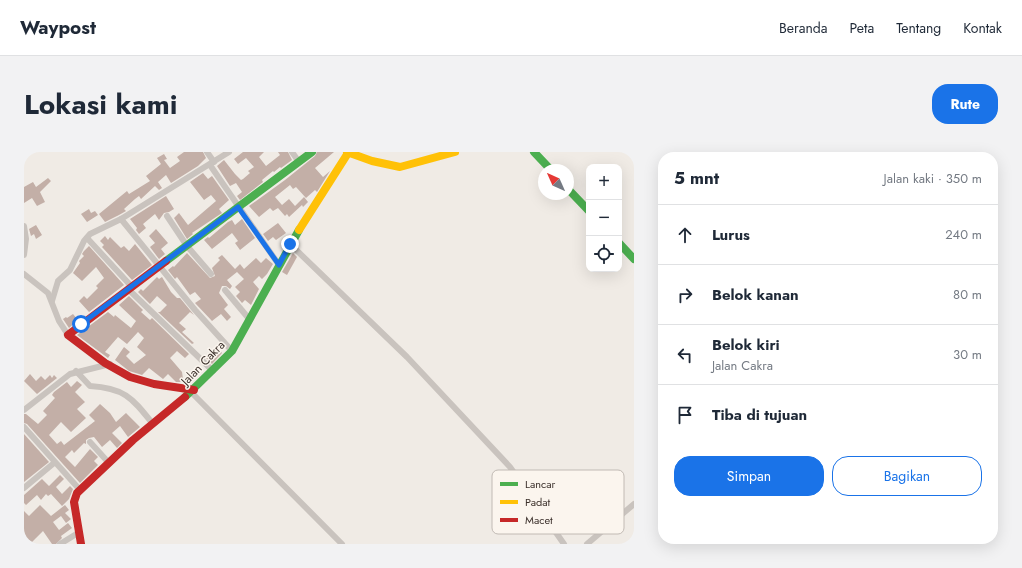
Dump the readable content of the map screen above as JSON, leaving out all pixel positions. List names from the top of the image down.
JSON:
{
  "streets": {
    "street": ["Jalan Cakra"]
  },
  "legend": ["Lancar", "Padat", "Macet"],
  "north": "top left",
  "page": {
    "header": "Waypost",
    "nav": [
      "Beranda",
      "Peta",
      "Tentang",
      "Kontak"
    ],
    "title": "Lokasi kami",
    "buttons": [
      "Rute",
      ["Simpan", "Bagikan"]
    ],
    "heading": ["5 mnt", "Jalan kaki · 350 m"],
    "map_buttons": ["+", "−"],
    "list": [
      ["Lurus", "240 m"],
      ["Belok kanan", "80 m"],
      ["Belok kiri", "Jalan Cakra", "30 m"],
      "Tiba di tujuan"
    ]
  }
}
